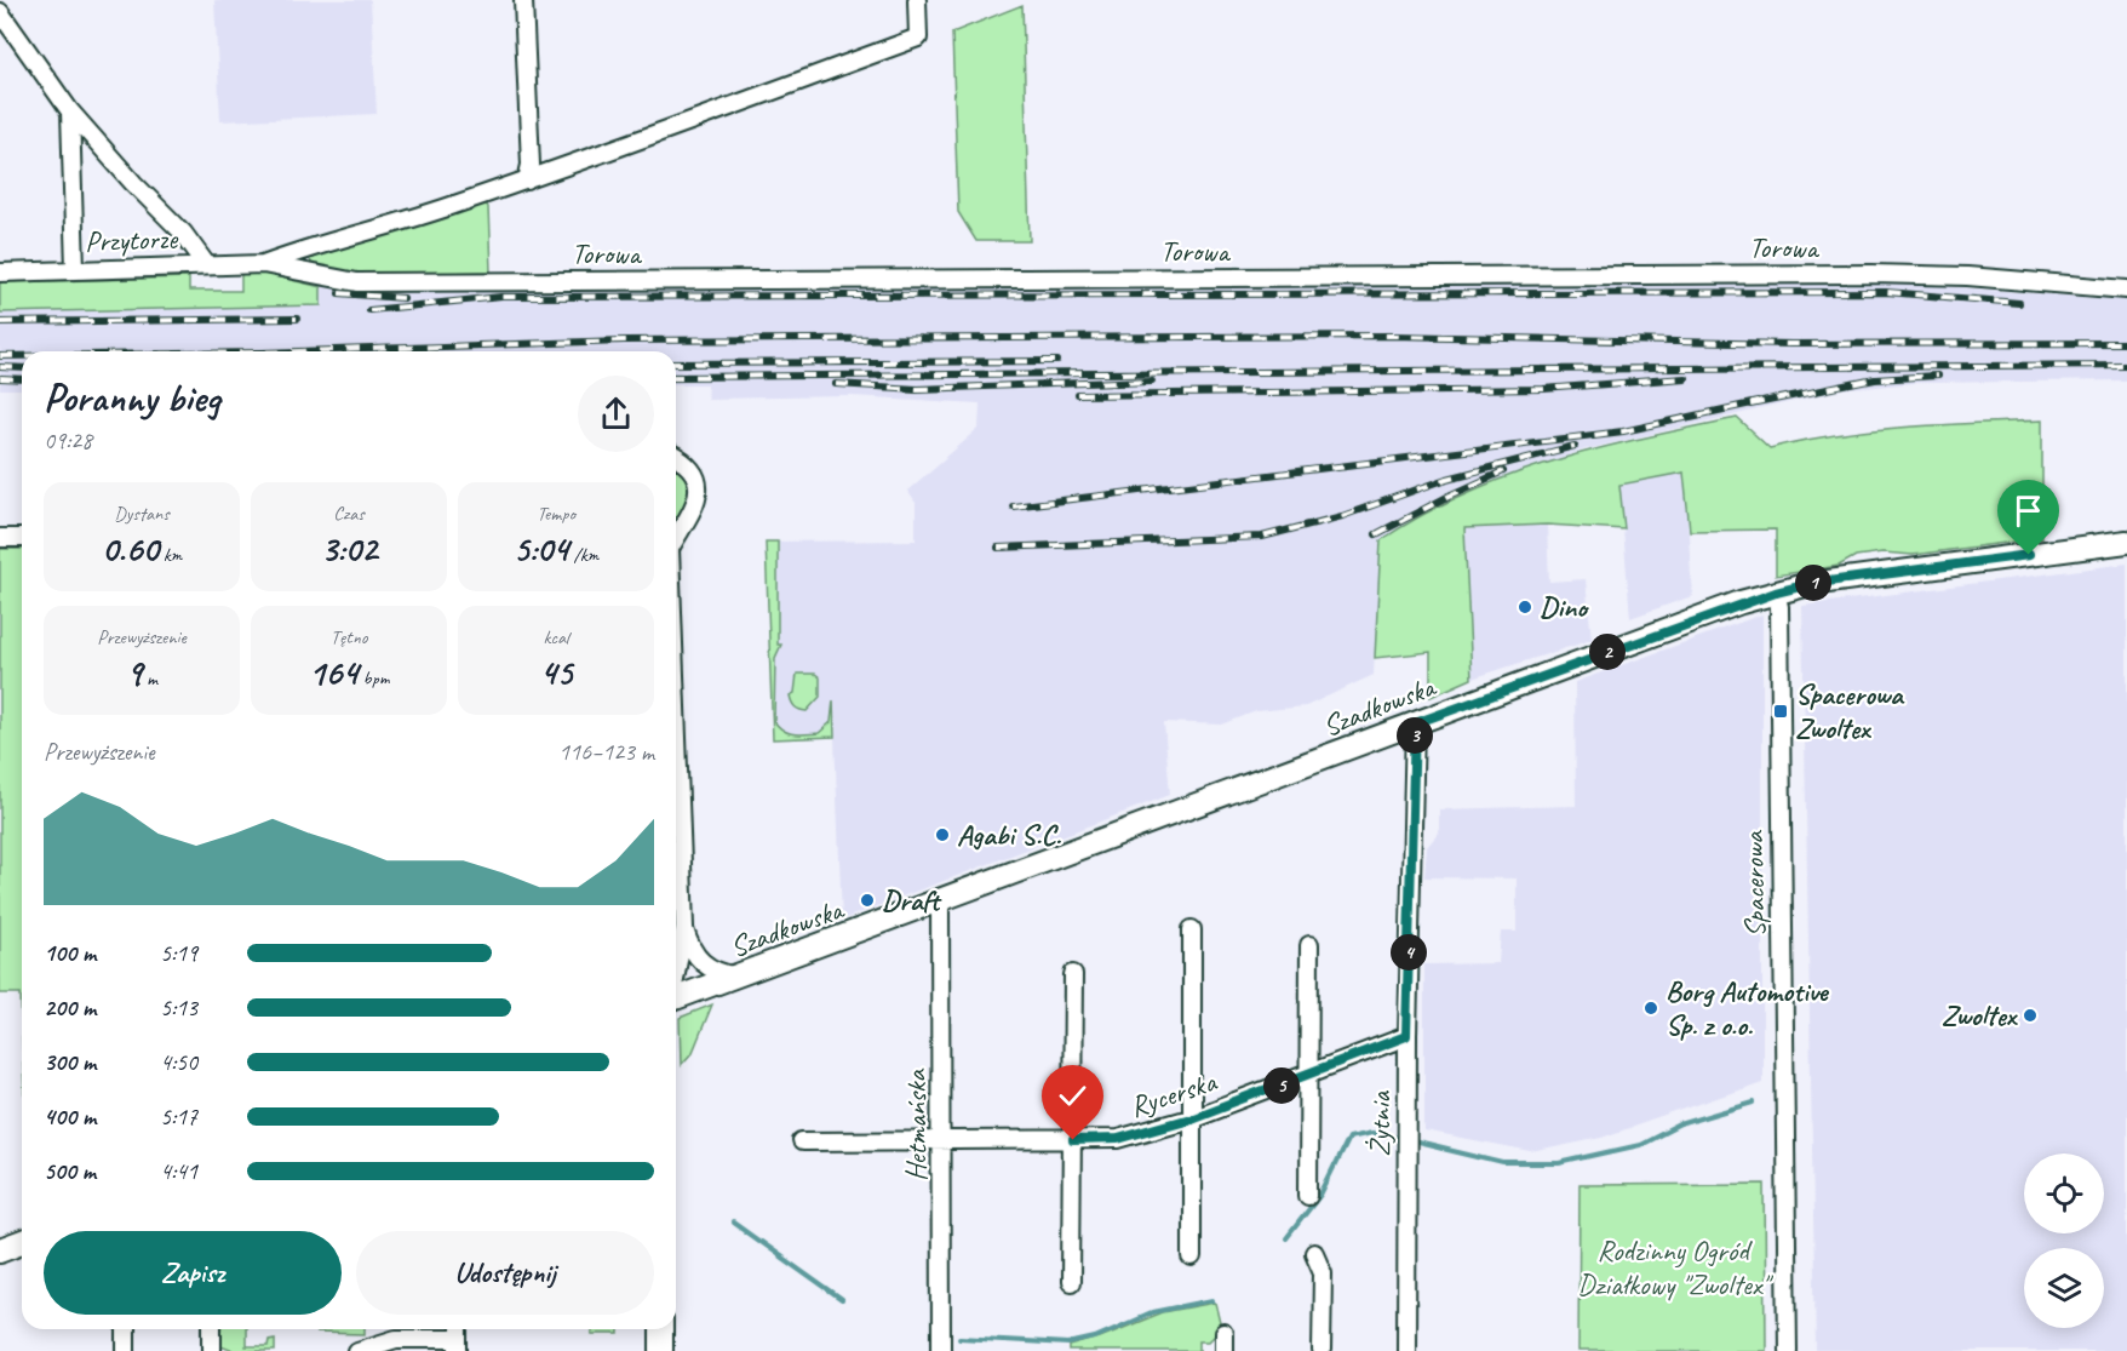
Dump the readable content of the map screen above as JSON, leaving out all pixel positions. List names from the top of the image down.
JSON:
{
  "streets": {
    "street": [
      "Przytorze",
      "Torowa",
      "Szadkowska",
      "Spacerowa",
      "Rycerska",
      "Żytnia",
      "Hetmańska"
    ]
  },
  "crossings": [
    ["Przytorze", "Torowa"],
    ["Szadkowska", "Spacerowa"],
    ["Szadkowska", "Żytnia"],
    ["Szadkowska", "Hetmańska"],
    ["Rycerska", "Żytnia"],
    ["Rycerska", "Hetmańska"]
  ],
  "parks": ["Rodzinny Ogród Działkowy \"Zwoltex\""],
  "places": {
    "other": [
      "Dino",
      "Agabi S.C.",
      "Draft",
      "Borg Automotive Sp. z o.o.",
      "Zwoltex"
    ],
    "transit": ["Spacerowa Zwoltex"]
  },
  "page": {
    "heading": ["Poranny bieg", "09:28"],
    "stats": [
      ["Dystans", "0.60 km"],
      ["Czas", "3:02"],
      ["Tempo", "5:04 /km"],
      ["Przewyższenie", "9 m"],
      ["Tętno", "164 bpm"],
      ["kcal", "45"]
    ],
    "pins": [
      "1",
      "2",
      "3",
      "4",
      "5"
    ],
    "chart": ["Przewyższenie", "116–123 m"],
    "list": [
      {
        "name": "100 m",
        "note": "5:19"
      },
      {
        "name": "200 m",
        "note": "5:13"
      },
      {
        "name": "300 m",
        "note": "4:50"
      },
      {
        "name": "400 m",
        "note": "5:17"
      },
      {
        "name": "500 m",
        "note": "4:41"
      }
    ],
    "buttons": ["Zapisz", "Udostępnij"]
  }
}
